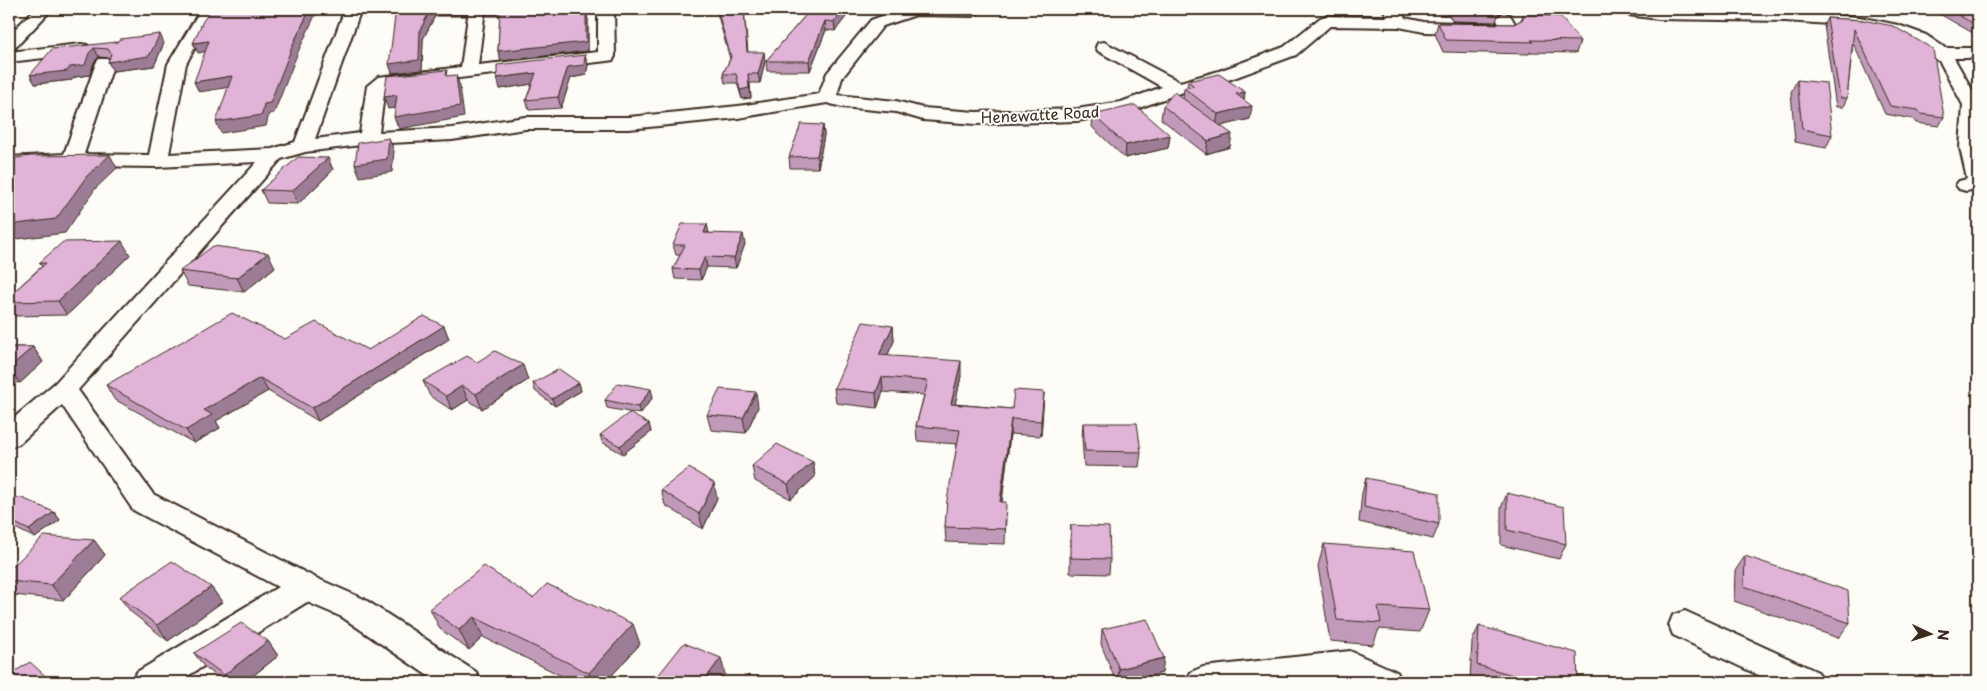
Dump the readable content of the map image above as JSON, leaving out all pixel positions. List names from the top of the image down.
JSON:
{
  "streets": {
    "street": ["Henewatte Road"]
  },
  "north": "right"
}
